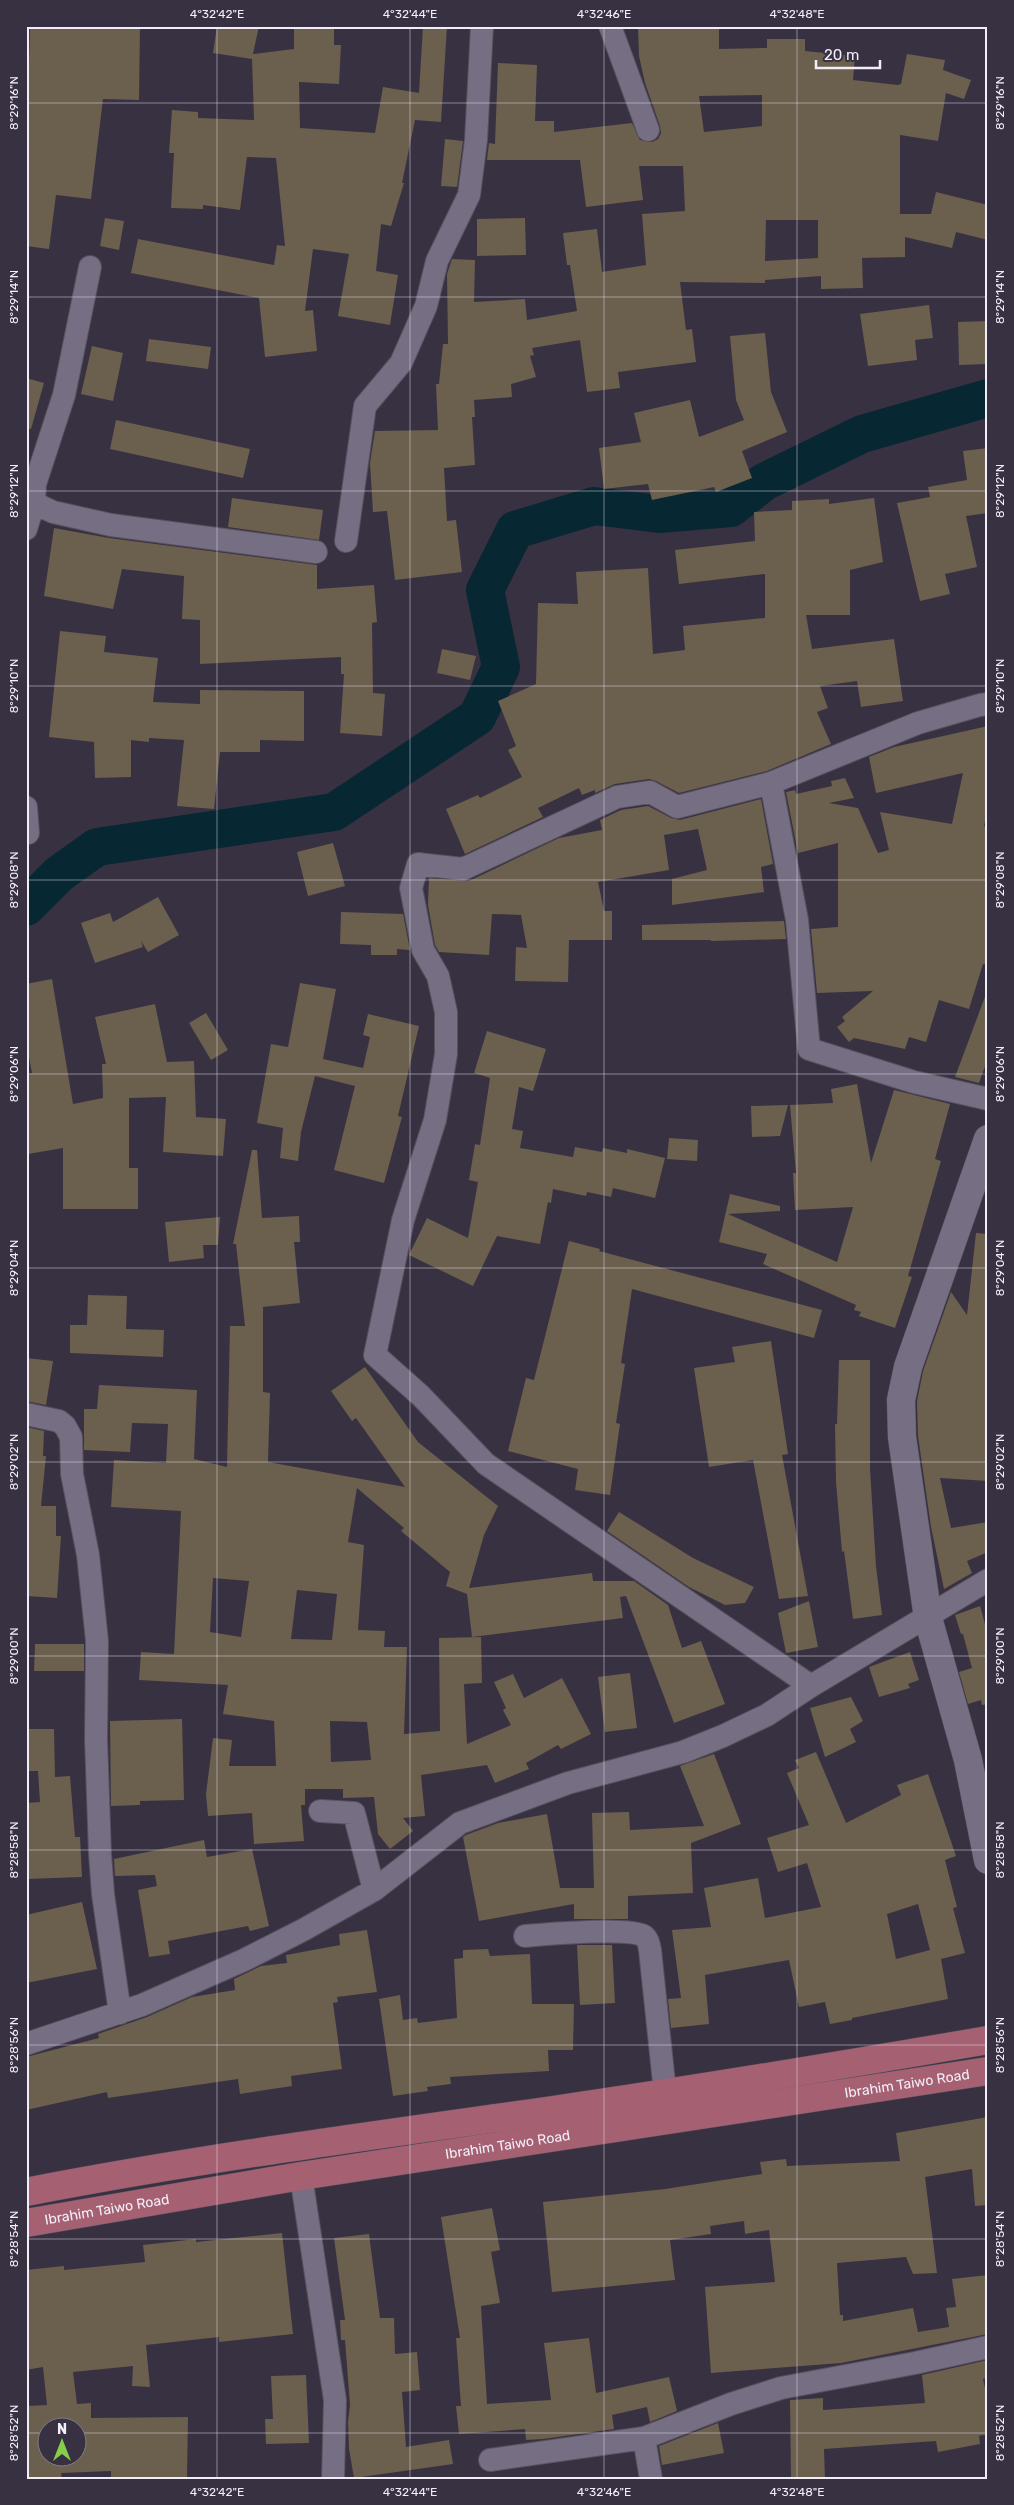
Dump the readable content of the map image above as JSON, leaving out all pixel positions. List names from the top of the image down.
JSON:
{
  "streets": {
    "main road": ["Ibrahim Taiwo Road"]
  },
  "scale_bar": "20 m",
  "north": "top",
  "coordinates": [
    "4°32'42\"E",
    "4°32'44\"E",
    "4°32'46\"E",
    "4°32'48\"E",
    "8°29'16\"N",
    "8°29'14\"N",
    "8°29'12\"N",
    "8°29'10\"N",
    "8°29'08\"N",
    "8°29'06\"N",
    "8°29'04\"N",
    "8°29'02\"N",
    "8°29'00\"N",
    "8°28'58\"N",
    "8°28'56\"N",
    "8°28'54\"N",
    "8°28'52\"N"
  ]
}
